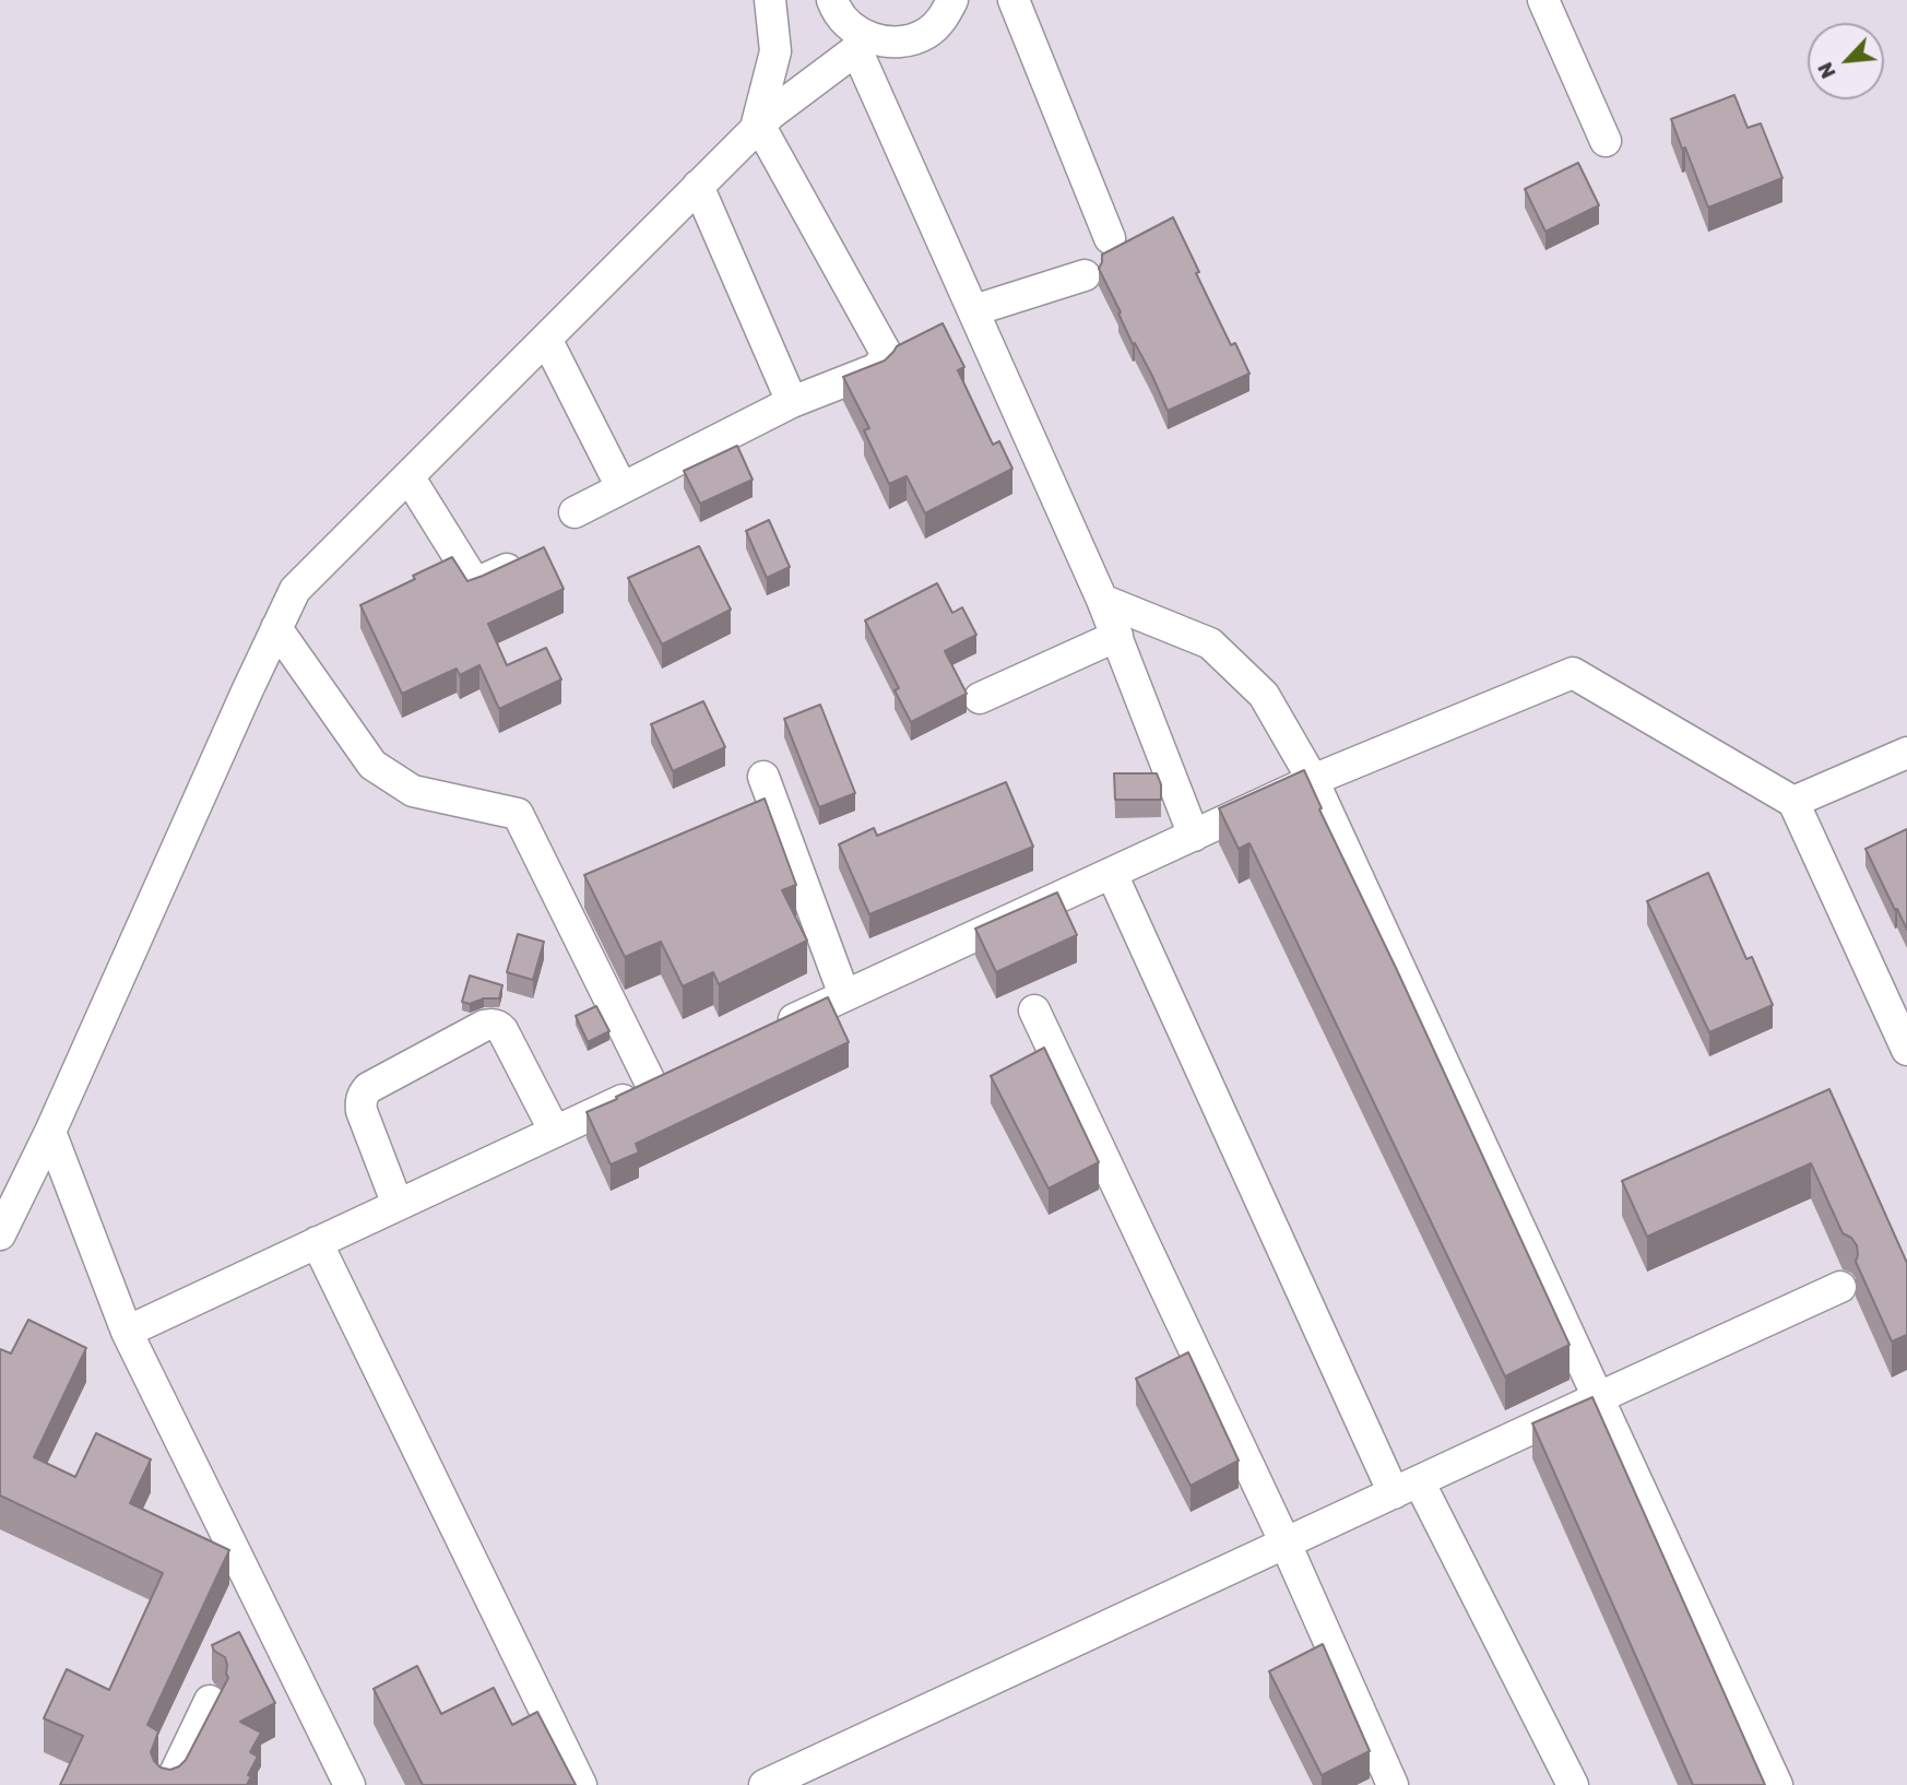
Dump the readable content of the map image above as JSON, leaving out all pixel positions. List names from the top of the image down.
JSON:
{
  "north": "bottom left"
}
